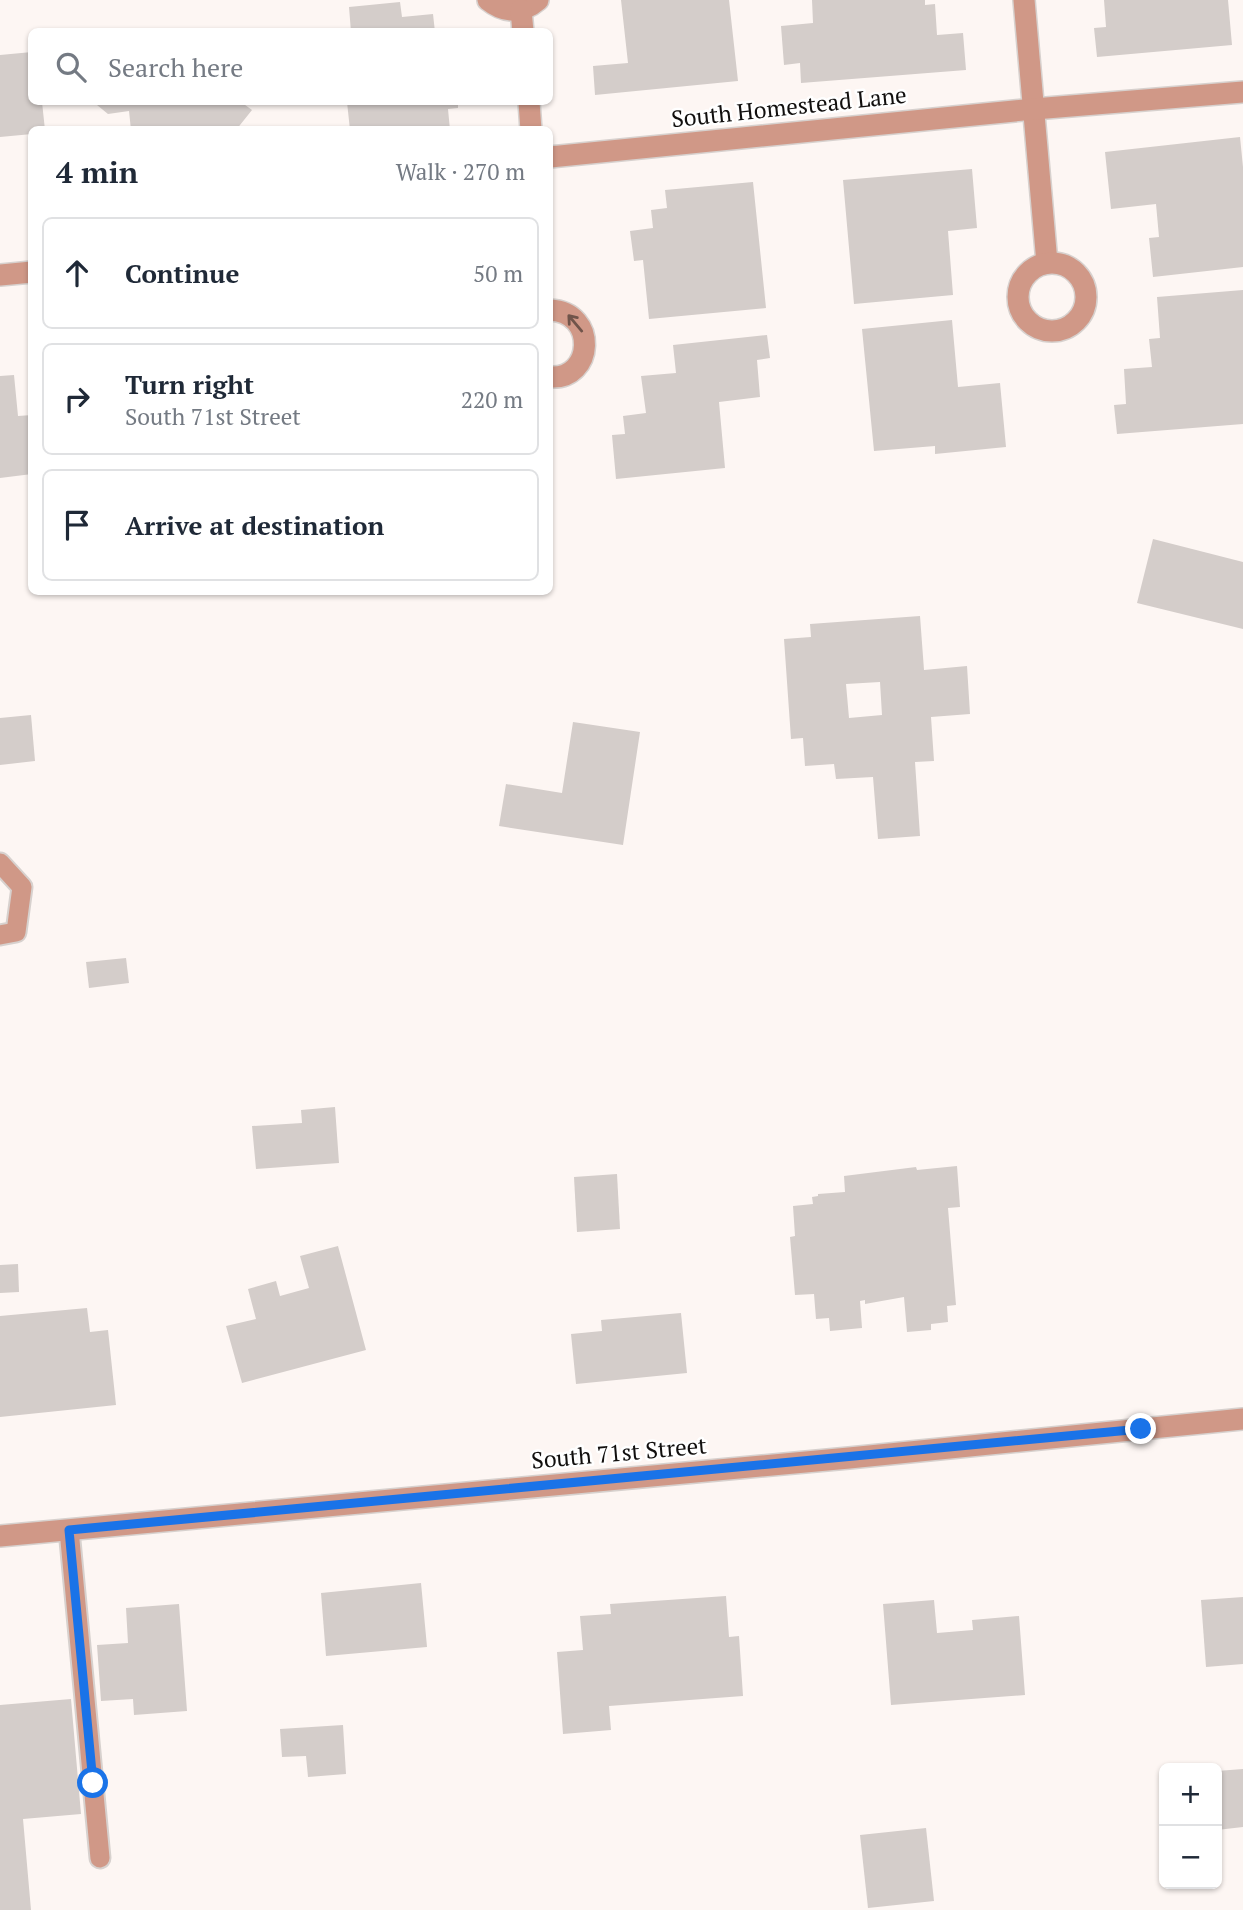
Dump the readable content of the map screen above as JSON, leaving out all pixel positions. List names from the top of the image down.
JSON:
{
  "streets": {
    "street": ["South Homestead Lane", "South 71st Street"]
  },
  "page": {
    "search": "Search here",
    "heading": ["4 min", "Walk · 270 m"],
    "list": [
      ["Continue", "50 m"],
      ["Turn right", "South 71st Street", "220 m"],
      "Arrive at destination"
    ],
    "map_buttons": ["+", "−"]
  }
}
